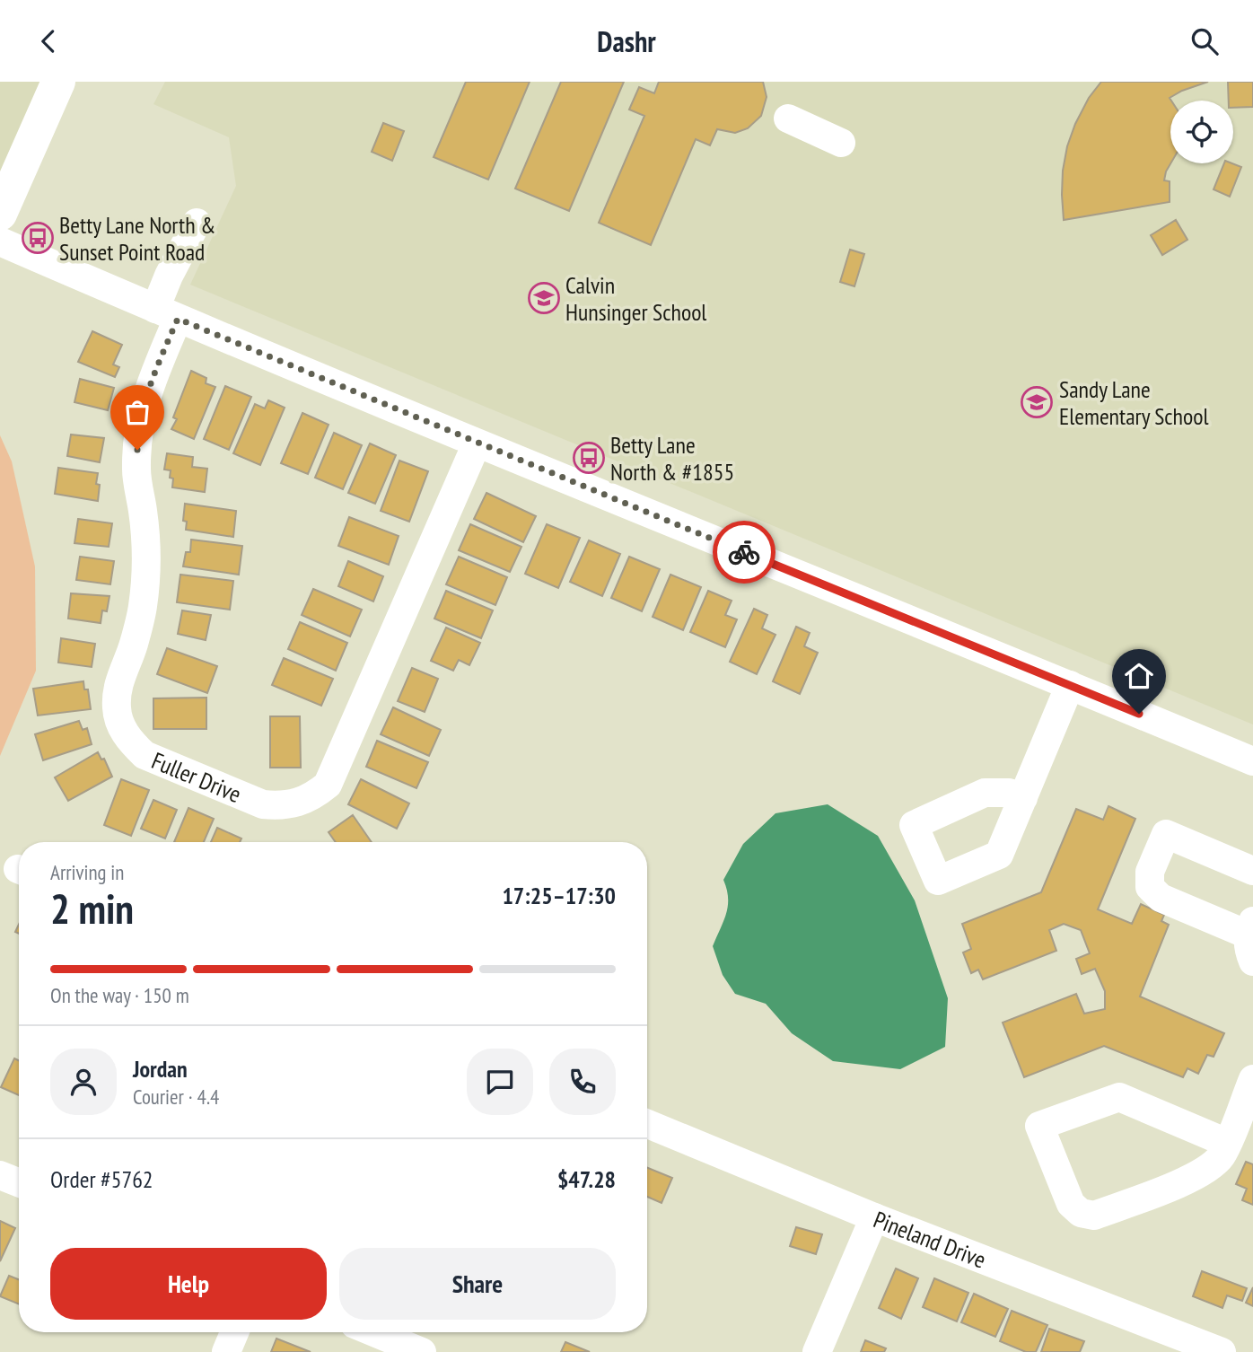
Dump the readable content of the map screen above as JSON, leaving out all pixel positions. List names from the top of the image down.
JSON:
{
  "streets": {
    "street": ["Fuller Drive", "Pineland Drive"]
  },
  "places": {
    "bus stop": ["Betty Lane North & Sunset Point Road", "Betty Lane North & #1855"],
    "school or university": ["Calvin Hunsinger School", "Sandy Lane Elementary School"]
  },
  "page": {
    "header": "Dashr",
    "heading": ["2 min", "Arriving in", "17:25–17:30"],
    "panel": [
      "Jordan",
      "Courier · 4.4",
      "Order #5762",
      "$47.28"
    ],
    "bar": "On the way · 150 m",
    "buttons": ["Help", "Share"]
  }
}
